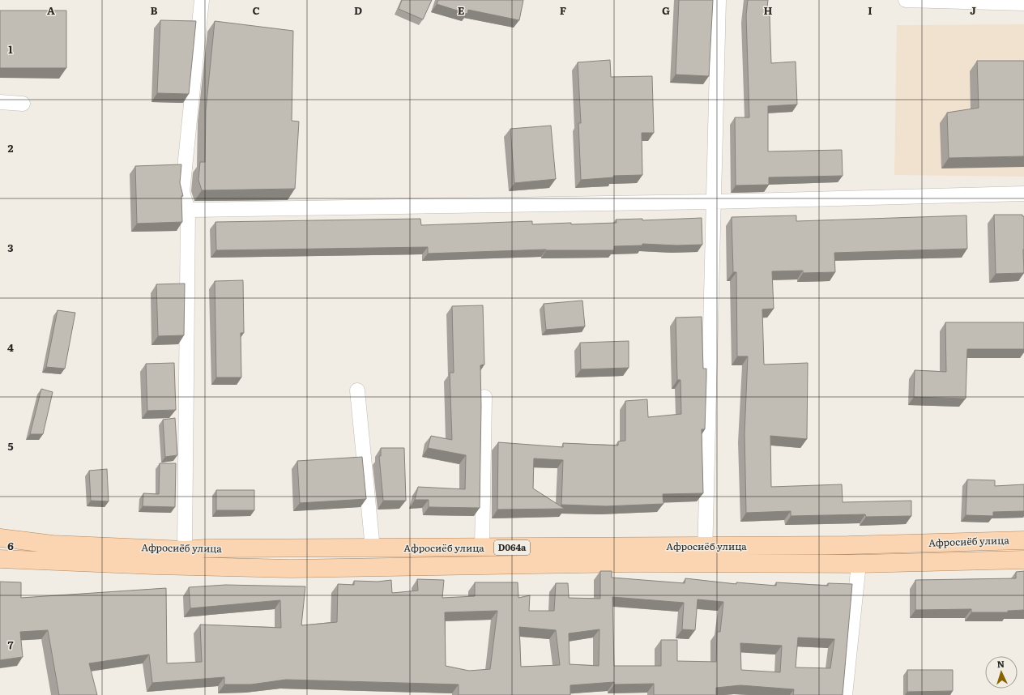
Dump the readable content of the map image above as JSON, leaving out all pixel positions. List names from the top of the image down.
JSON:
{
  "streets": {
    "main road": ["Афросиёб улица", "D064a"]
  },
  "north": "top",
  "grid": {
    "columns": [
      "A",
      "B",
      "C",
      "D",
      "E",
      "F",
      "G",
      "H",
      "I",
      "J"
    ],
    "rows": [
      "1",
      "2",
      "3",
      "4",
      "5",
      "6",
      "7"
    ]
  }
}
